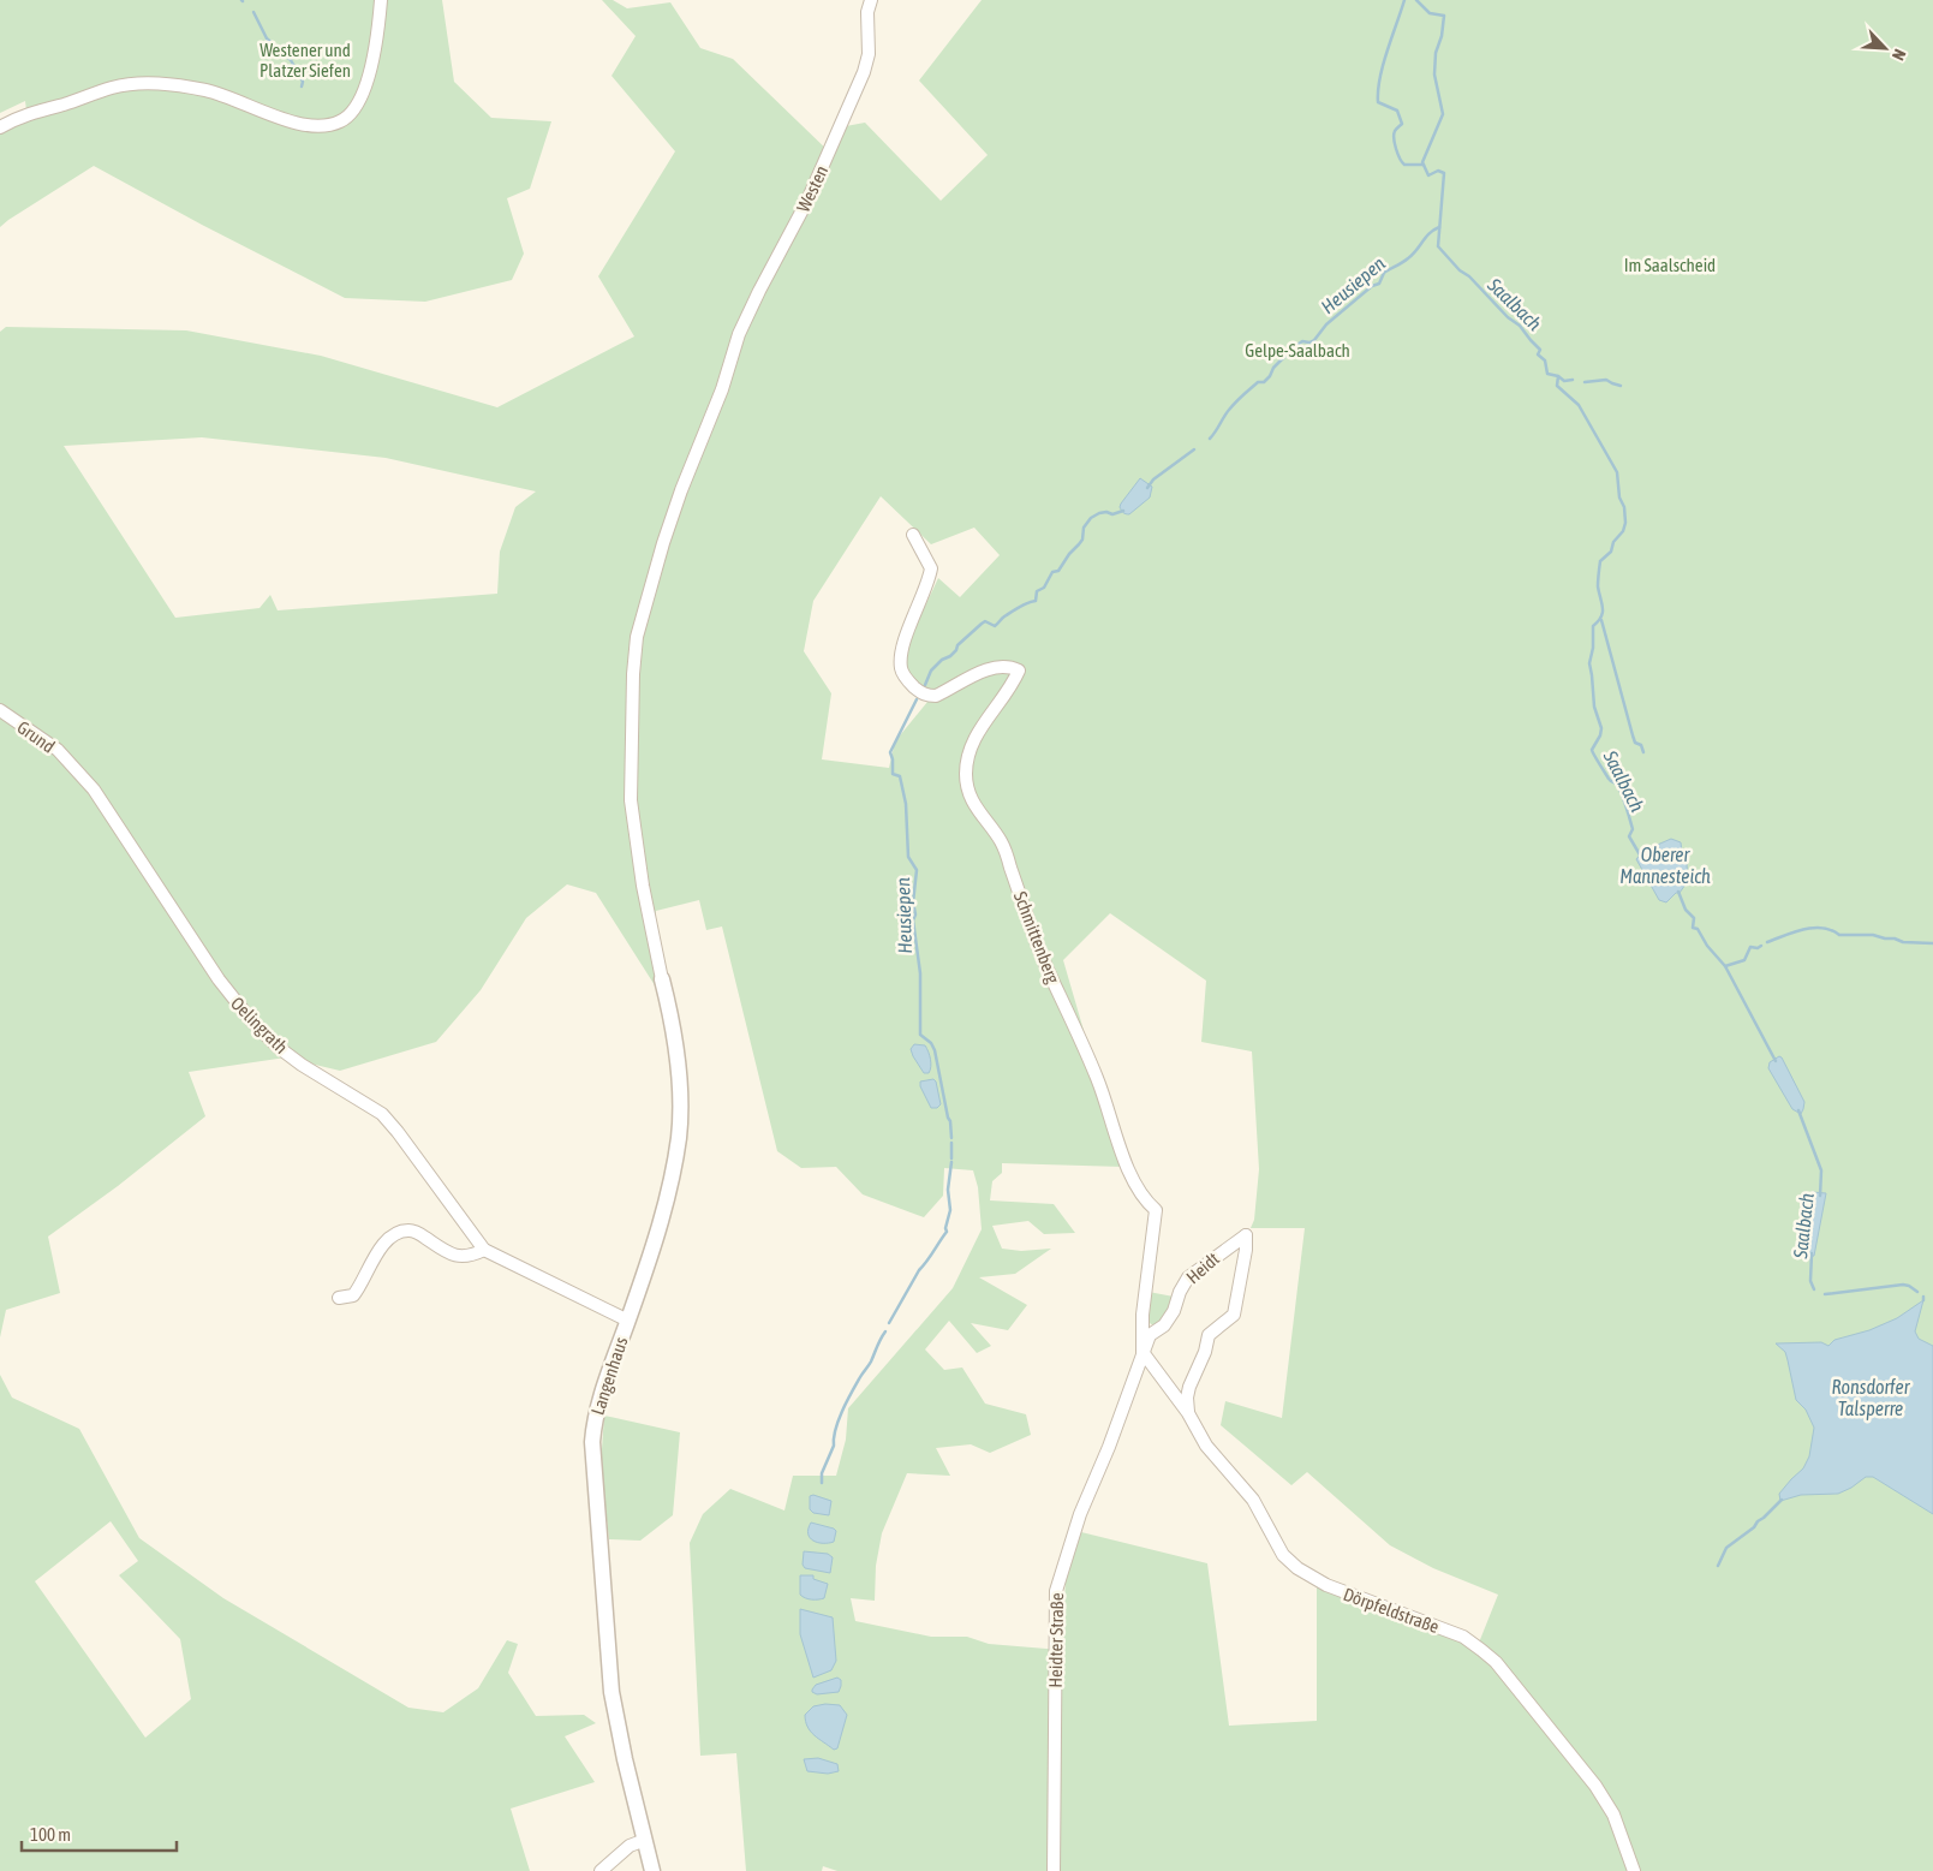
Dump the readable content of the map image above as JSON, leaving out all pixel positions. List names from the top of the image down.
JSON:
{
  "streets": {
    "street": [
      "Westen",
      "Grund",
      "Schmittenberg",
      "Oelingrath",
      "Heidt",
      "Langenhaus",
      "Dörpfeldstraße",
      "Heidter Straße"
    ]
  },
  "crossings": [
    ["Westen", "Langenhaus"],
    ["Grund", "Oelingrath"],
    ["Schmittenberg", "Heidt"],
    ["Schmittenberg", "Dörpfeldstraße"],
    ["Schmittenberg", "Heidter Straße"],
    ["Oelingrath", "Langenhaus"],
    ["Heidt", "Dörpfeldstraße"],
    ["Heidt", "Heidter Straße"],
    ["Dörpfeldstraße", "Heidter Straße"]
  ],
  "water": [
    "Heusiepen",
    "Saalbach",
    "Oberer Mannesteich",
    "Ronsdorfer Talsperre"
  ],
  "parks": ["Westener und Platzer Siefen", "Im Saalscheid", "Gelpe-Saalbach"],
  "scale_bar": "100 m",
  "north": "bottom right"
}
